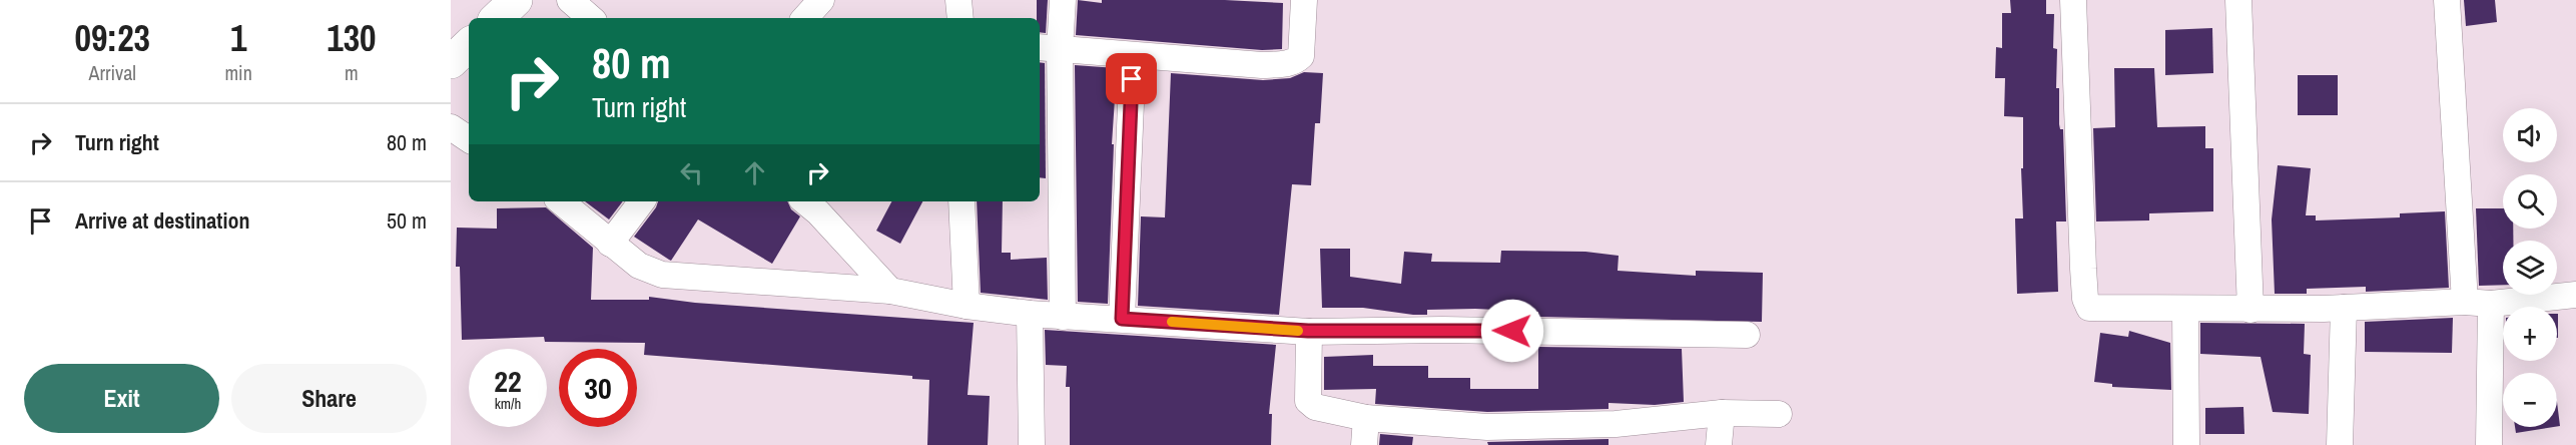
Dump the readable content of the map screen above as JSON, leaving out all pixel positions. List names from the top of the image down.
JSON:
{
  "page": {
    "eta": [
      "09:23",
      "Arrival",
      "1",
      "min",
      "130",
      "m"
    ],
    "turn": ["80 m", "Turn right"],
    "list": [
      {
        "name": "Turn right",
        "value": "80 m"
      },
      {
        "name": "Arrive at destination",
        "value": "50 m"
      }
    ],
    "map_buttons": ["+", "−"],
    "speed": "22 km/h",
    "limit": "30",
    "buttons": ["Exit", "Share"]
  }
}
